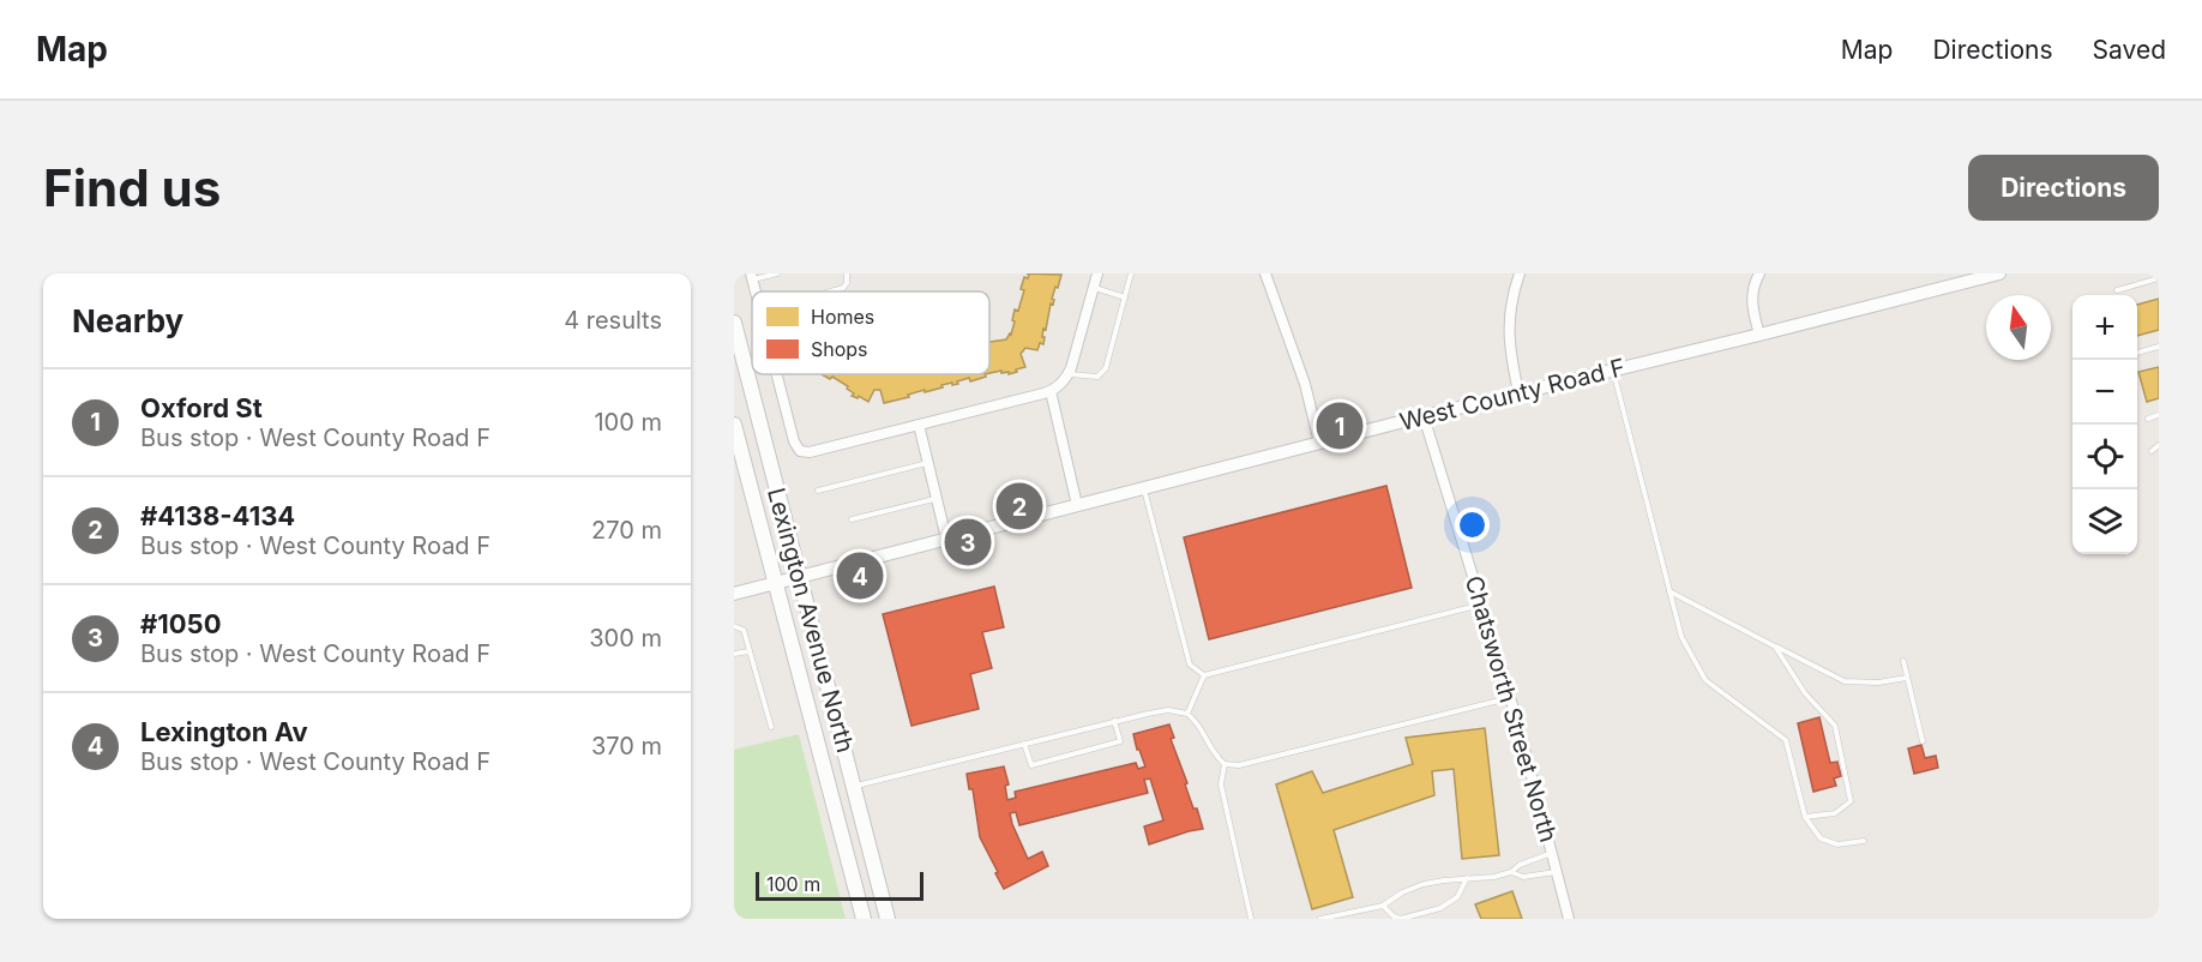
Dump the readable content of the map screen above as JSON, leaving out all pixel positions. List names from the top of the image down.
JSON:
{
  "streets": {
    "main road": ["Lexington Avenue North"],
    "street": ["West County Road F", "Chatsworth Street North"]
  },
  "crossings": [
    ["West County Road F", "Lexington Avenue North"],
    ["West County Road F", "Chatsworth Street North"]
  ],
  "legend": ["Homes", "Shops"],
  "scale_bar": "100 m",
  "north": "top",
  "page": {
    "header": "Map",
    "nav": ["Map", "Directions", "Saved"],
    "buttons": "Directions",
    "title": "Find us",
    "heading": ["Nearby", "4 results"],
    "map_buttons": ["+", "−"],
    "list": [
      {
        "mark": "1",
        "name": "Oxford St",
        "note": "Bus stop · West County Road F",
        "value": "100 m"
      },
      {
        "mark": "2",
        "name": "#4138-4134",
        "note": "Bus stop · West County Road F",
        "value": "270 m"
      },
      {
        "mark": "3",
        "name": "#1050",
        "note": "Bus stop · West County Road F",
        "value": "300 m"
      },
      {
        "mark": "4",
        "name": "Lexington Av",
        "note": "Bus stop · West County Road F",
        "value": "370 m"
      }
    ],
    "pins": [
      "1",
      "2",
      "3",
      "4"
    ],
    "scale": "100 m"
  }
}
